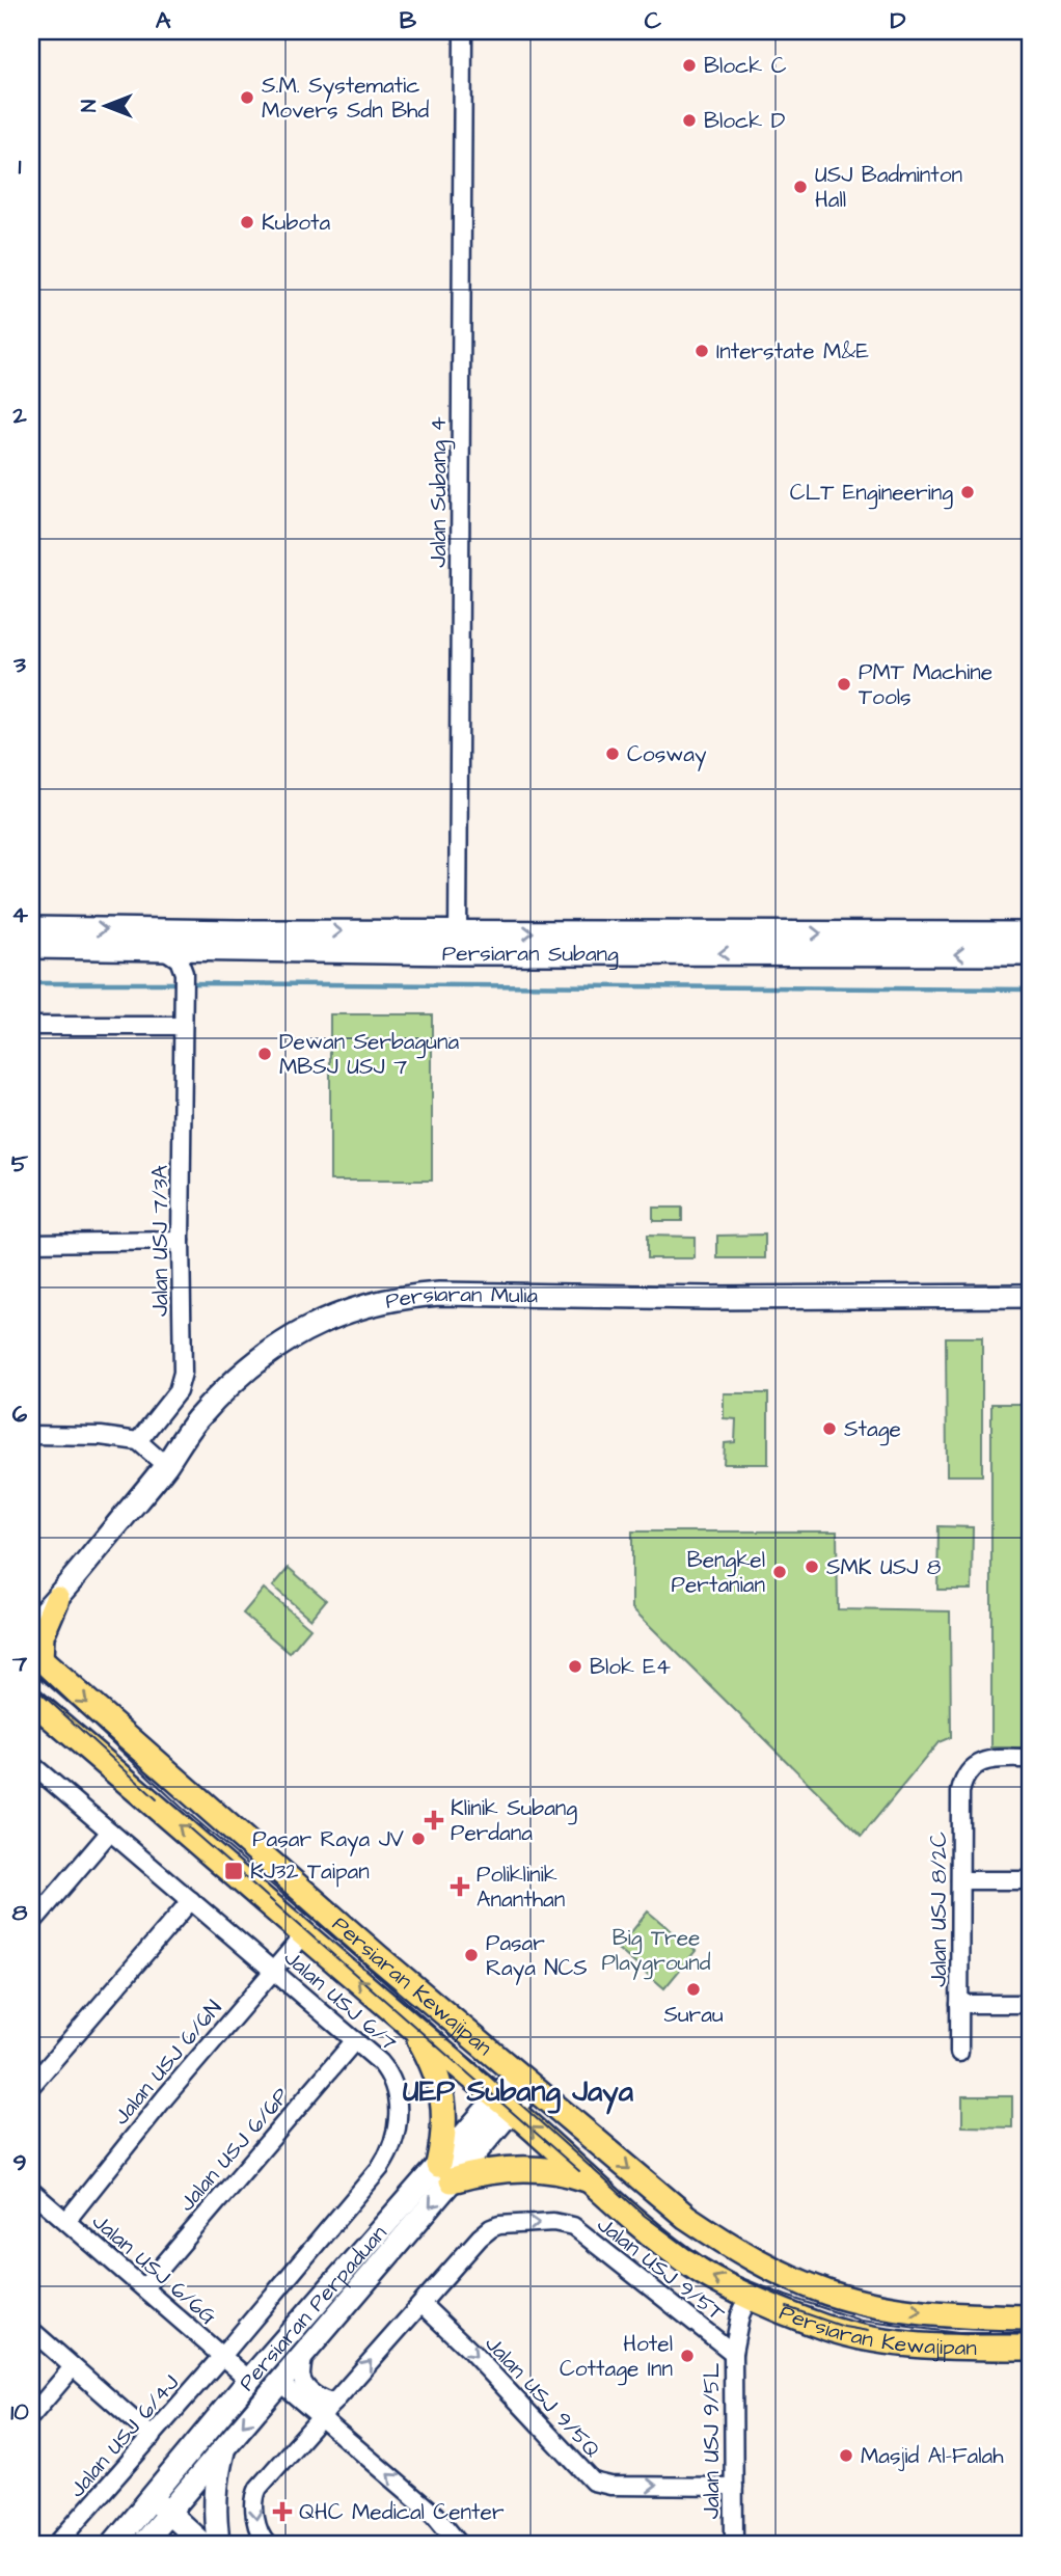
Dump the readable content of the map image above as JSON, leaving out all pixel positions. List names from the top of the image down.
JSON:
{
  "streets": {
    "main road": ["Persiaran Kewajipan"],
    "street": [
      "Jalan Subang 4",
      "Persiaran Subang",
      "Jalan USJ 7/3A",
      "Persiaran Mulia",
      "Jalan USJ 8/2C",
      "Jalan USJ 6/7",
      "Jalan USJ 6/6N",
      "Jalan USJ 6/6P",
      "Jalan USJ 6/6G",
      "Jalan USJ 9/5T",
      "Persiaran Perpaduan",
      "Jalan USJ 9/5Q",
      "Jalan USJ 6/4J",
      "Jalan USJ 9/5L"
    ]
  },
  "crossings": [
    ["Jalan Subang 4", "Persiaran Subang"],
    ["Persiaran Kewajipan", "Jalan USJ 6/6N"],
    ["Persiaran Kewajipan", "Persiaran Perpaduan"],
    ["Persiaran Kewajipan", "Jalan USJ 9/5L"],
    ["Jalan USJ 6/7", "Jalan USJ 6/6N"],
    ["Jalan USJ 6/7", "Jalan USJ 6/6P"],
    ["Jalan USJ 6/7", "Jalan USJ 6/6G"],
    ["Jalan USJ 6/7", "Jalan USJ 6/4J"],
    ["Jalan USJ 6/6N", "Jalan USJ 6/6G"],
    ["Jalan USJ 6/6P", "Jalan USJ 6/6G"],
    ["Jalan USJ 6/6G", "Persiaran Perpaduan"],
    ["Jalan USJ 6/6G", "Jalan USJ 6/4J"],
    ["Jalan USJ 9/5T", "Jalan USJ 9/5Q"],
    ["Jalan USJ 9/5T", "Jalan USJ 9/5L"],
    ["Jalan USJ 9/5Q", "Jalan USJ 9/5L"]
  ],
  "districts": ["UEP Subang Jaya"],
  "parks": ["Big Tree Playground"],
  "places": {
    "other": [
      "Block C",
      "S.M. Systematic Movers Sdn Bhd",
      "Block D",
      "USJ Badminton Hall",
      "Kubota",
      "Interstate M&E",
      "CLT Engineering",
      "PMT Machine Tools",
      "Cosway",
      "Dewan Serbaguna MBSJ USJ 7",
      "Stage",
      "SMK USJ 8",
      "Bengkel Pertanian",
      "Blok E4",
      "Pasar Raya JV",
      "Pasar Raya NCS",
      "Surau",
      "Hotel Cottage Inn",
      "Masjid Al-Falah"
    ],
    "health": ["Klinik Subang Perdana", "Poliklinik Ananthan", "QHC Medical Center"],
    "transit": ["KJ32 Taipan"]
  },
  "north": "left",
  "grid": {
    "columns": [
      "A",
      "B",
      "C",
      "D"
    ],
    "rows": [
      "1",
      "2",
      "3",
      "4",
      "5",
      "6",
      "7",
      "8",
      "9",
      "10"
    ]
  }
}
